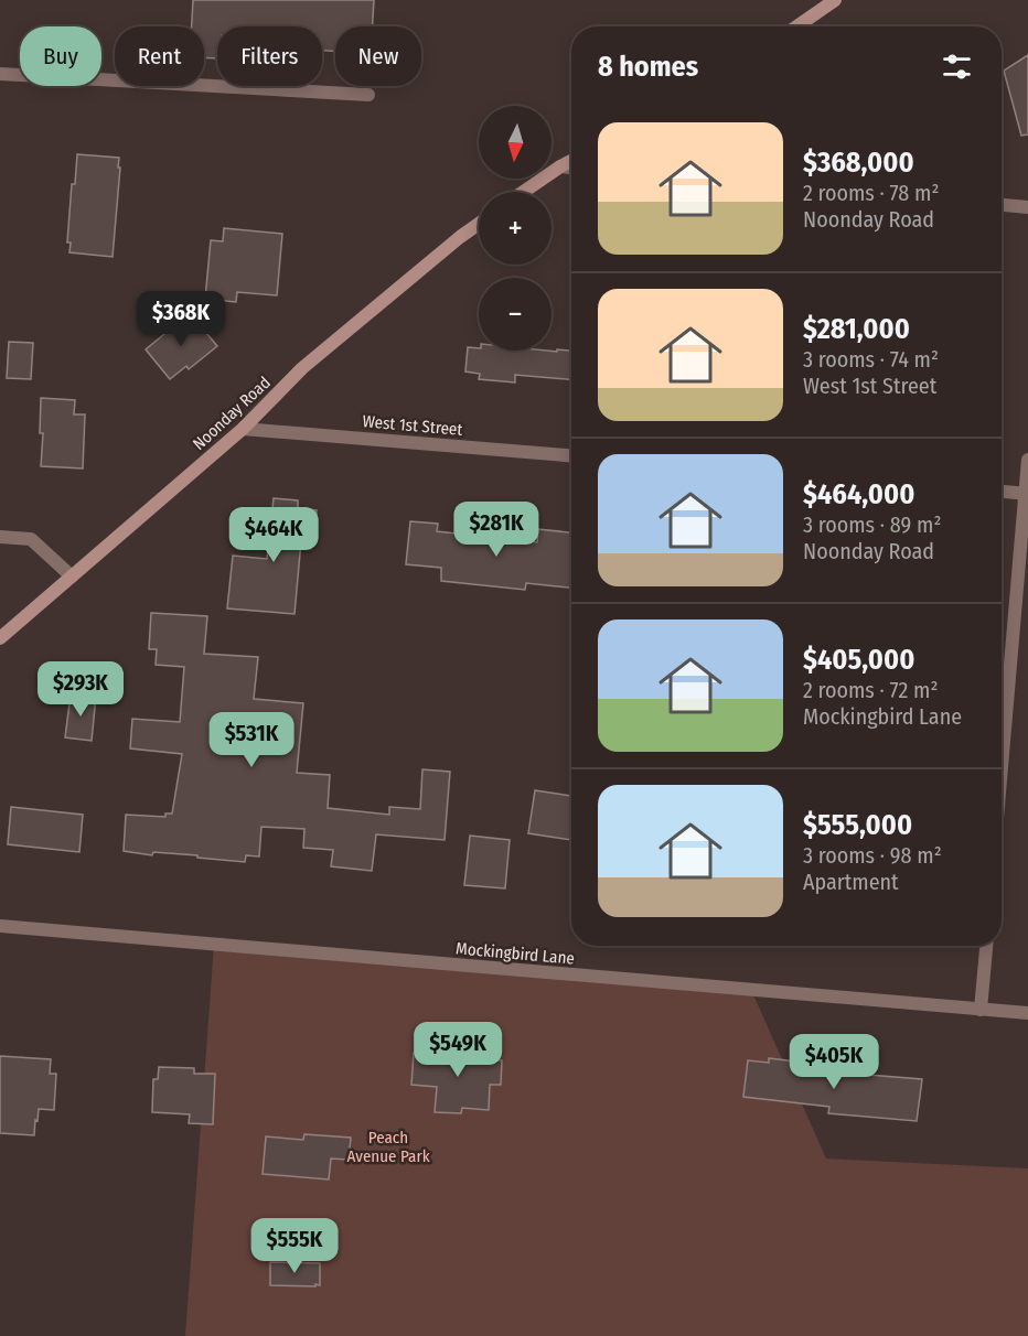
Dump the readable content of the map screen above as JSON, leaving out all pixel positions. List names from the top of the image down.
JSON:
{
  "streets": {
    "street": ["Noonday Road", "West 1st Street", "Mockingbird Lane"]
  },
  "crossings": [
    ["Noonday Road", "West 1st Street"]
  ],
  "parks": ["Peach Avenue Park"],
  "north": "bottom",
  "page": {
    "chip": [
      "Buy",
      "Rent",
      "Filters",
      "New"
    ],
    "heading": "8 homes",
    "map_buttons": ["+", "−"],
    "list": [
      {
        "name": "$368,000",
        "note": "2 rooms · 78 m² · Noonday Road"
      },
      {
        "name": "$281,000",
        "note": "3 rooms · 74 m² · West 1st Street"
      },
      {
        "name": "$464,000",
        "note": "3 rooms · 89 m² · Noonday Road"
      },
      {
        "name": "$405,000",
        "note": "2 rooms · 72 m² · Mockingbird Lane"
      },
      {
        "name": "$555,000",
        "note": "3 rooms · 98 m² · Apartment"
      }
    ],
    "price": [
      "$368K",
      "$281K",
      "$464K",
      "$293K",
      "$531K",
      "$549K",
      "$405K",
      "$555K"
    ]
  }
}
